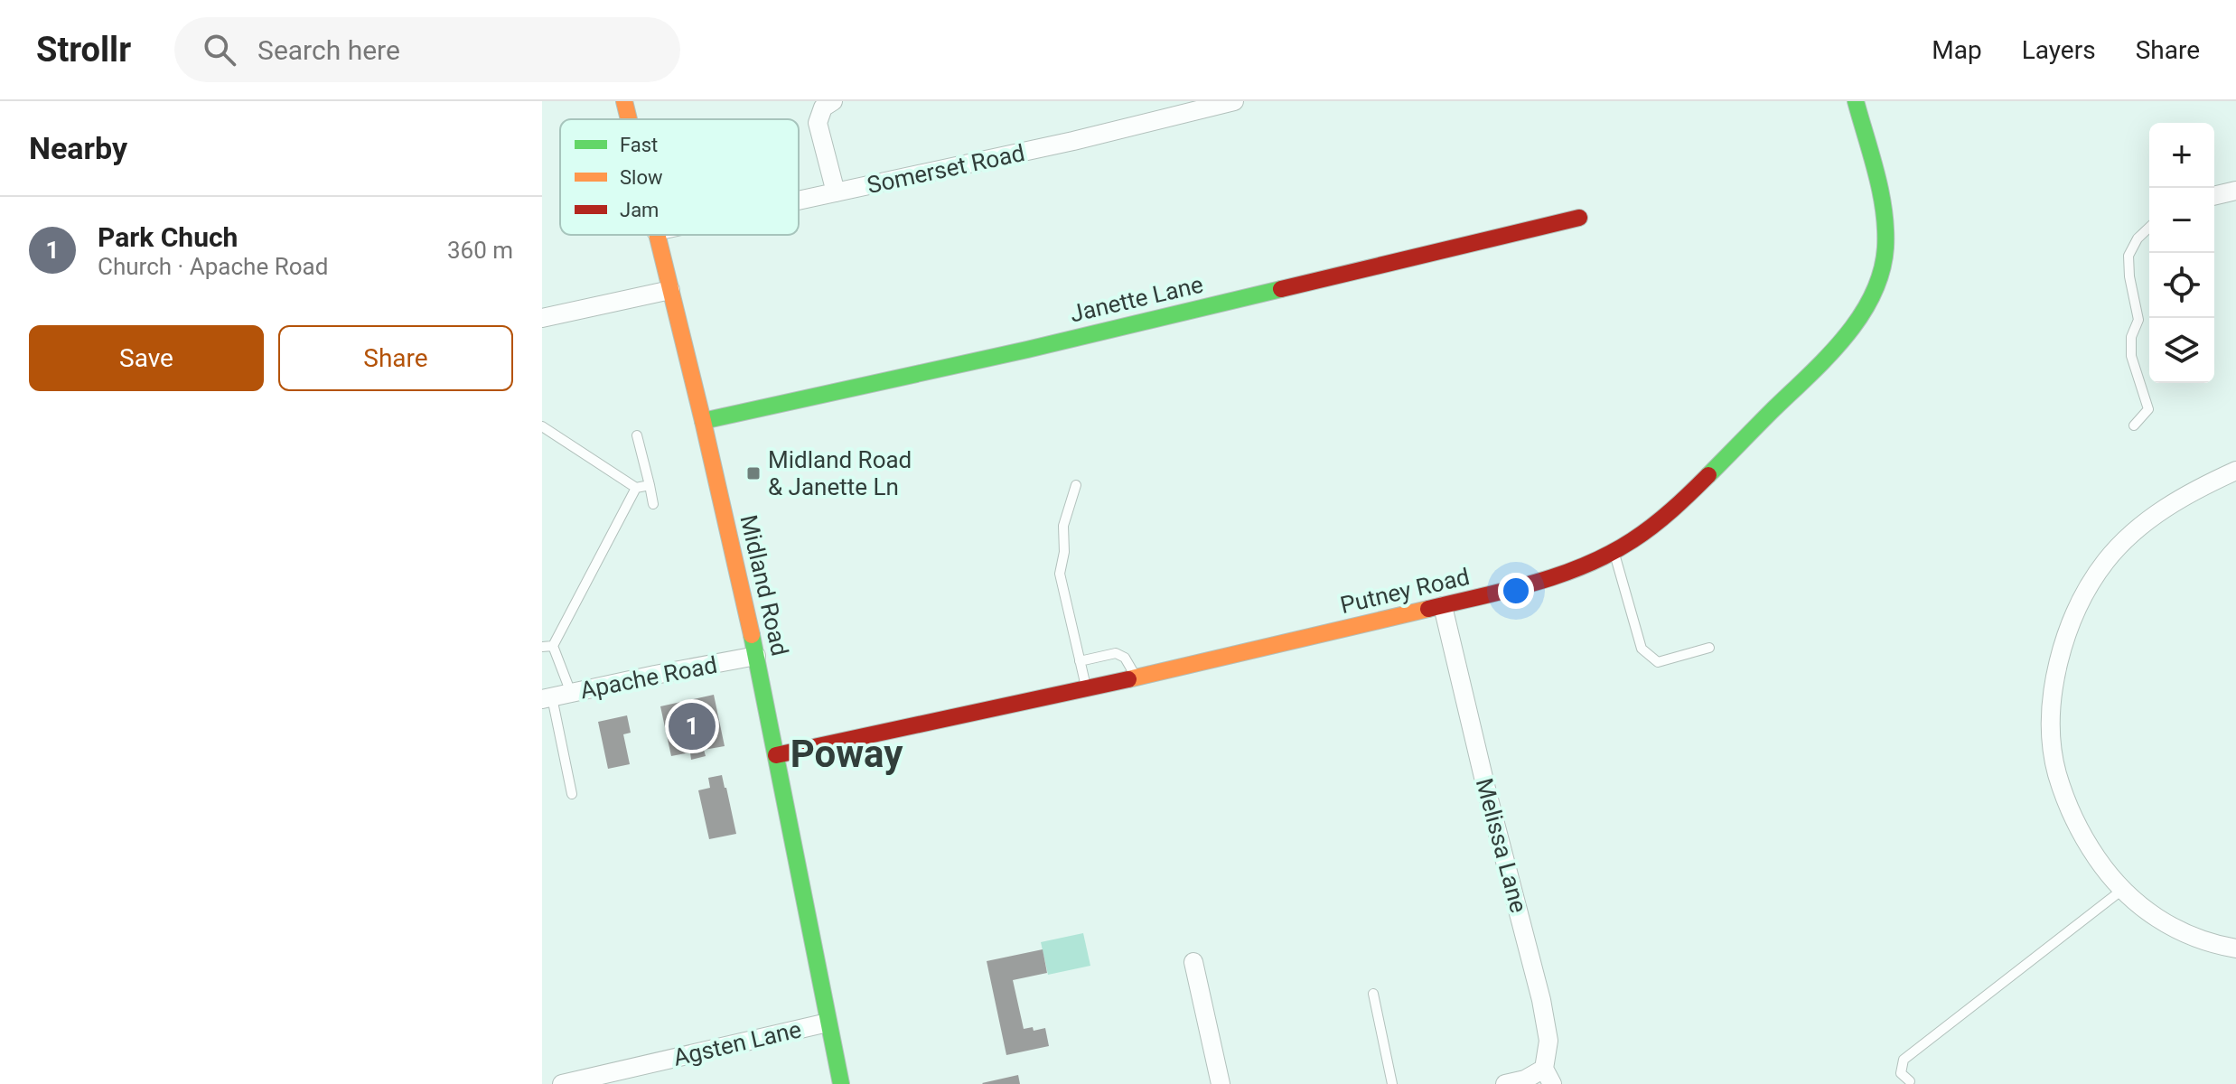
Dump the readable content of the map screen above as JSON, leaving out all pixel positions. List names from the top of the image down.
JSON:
{
  "streets": {
    "street": [
      "Somerset Road",
      "Janette Lane",
      "Midland Road",
      "Putney Road",
      "Apache Road",
      "Melissa Lane",
      "Agsten Lane"
    ]
  },
  "crossings": [
    ["Janette Lane", "Midland Road"],
    ["Midland Road", "Putney Road"],
    ["Midland Road", "Apache Road"],
    ["Midland Road", "Agsten Lane"],
    ["Putney Road", "Melissa Lane"]
  ],
  "districts": ["Poway"],
  "places": {
    "transit": ["Midland Road & Janette Ln"]
  },
  "legend": ["Fast", "Slow", "Jam"],
  "page": {
    "header": "Strollr",
    "search": "Search here",
    "nav": ["Map", "Layers", "Share"],
    "heading": "Nearby",
    "map_buttons": ["+", "−"],
    "list": [
      {
        "mark": "1",
        "name": "Park Chuch",
        "note": "Church · Apache Road",
        "value": "360 m"
      }
    ],
    "buttons": ["Save", "Share"],
    "pins": "1"
  }
}
